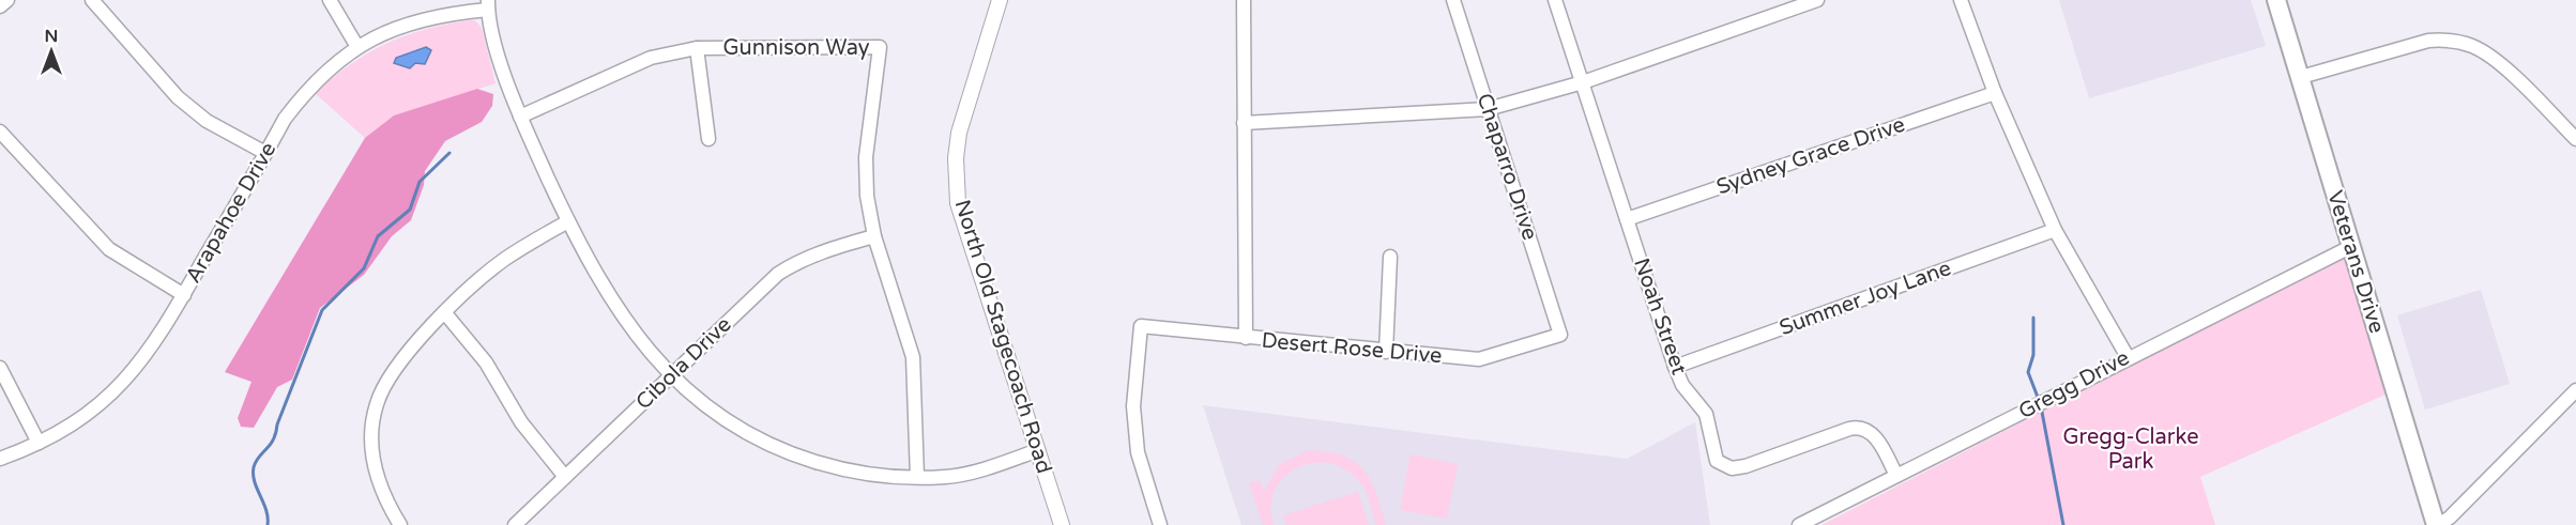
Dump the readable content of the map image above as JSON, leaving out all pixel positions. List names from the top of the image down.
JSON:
{
  "streets": {
    "main road": ["Veterans Drive"],
    "street": [
      "Gunnison Way",
      "Sydney Grace Drive",
      "Chaparro Drive",
      "Arapahoe Drive",
      "Summer Joy Lane",
      "Noah Street",
      "North Old Stagecoach Road",
      "Desert Rose Drive",
      "Cibola Drive",
      "Gregg Drive"
    ]
  },
  "crossings": [
    ["Gunnison Way", "Cibola Drive"],
    ["Sydney Grace Drive", "Noah Street"],
    ["Chaparro Drive", "Desert Rose Drive"],
    ["Veterans Drive", "Gregg Drive"],
    ["Summer Joy Lane", "Noah Street"],
    ["Noah Street", "Gregg Drive"]
  ],
  "parks": ["Gregg-Clarke Park"],
  "north": "top"
}
